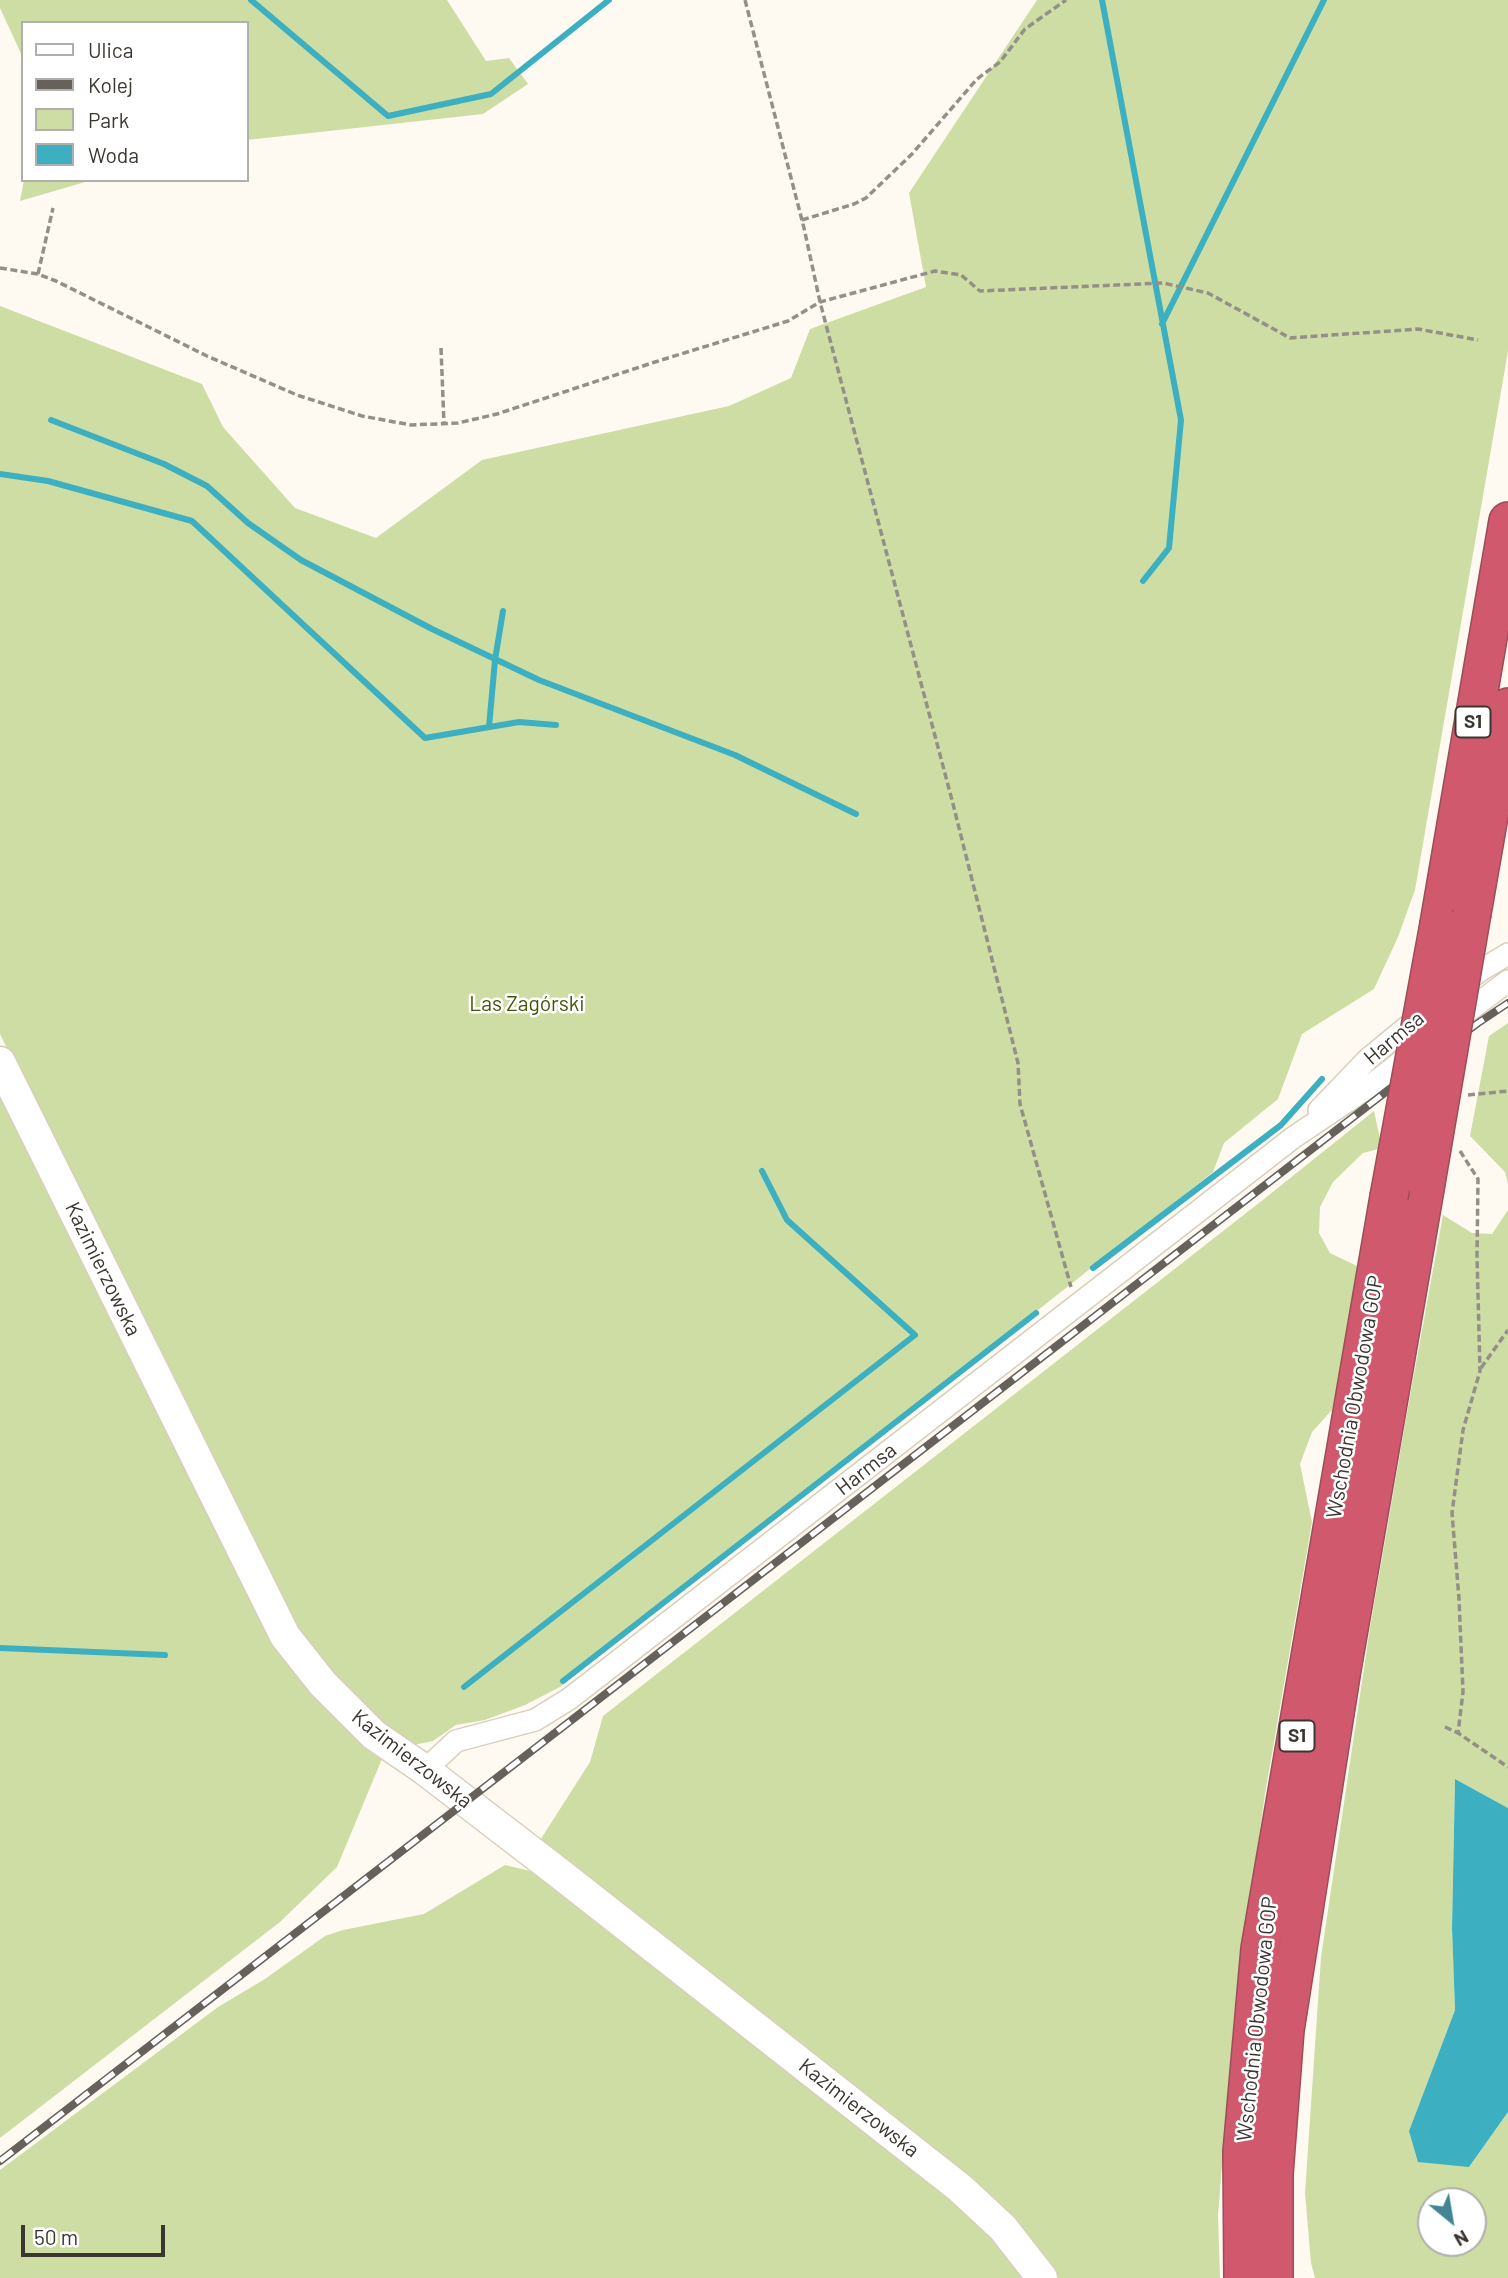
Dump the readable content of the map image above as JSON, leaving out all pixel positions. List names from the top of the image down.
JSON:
{
  "streets": {
    "highway": ["S1", "Wschodnia Obwodowa GOP"],
    "street": ["Harmsa", "Kazimierzowska"]
  },
  "crossings": [
    ["Harmsa", "Kazimierzowska"]
  ],
  "parks": ["Las Zagórski"],
  "legend": [
    "Ulica",
    "Kolej",
    "Park",
    "Woda"
  ],
  "scale_bar": "50 m",
  "north": "bottom right"
}
